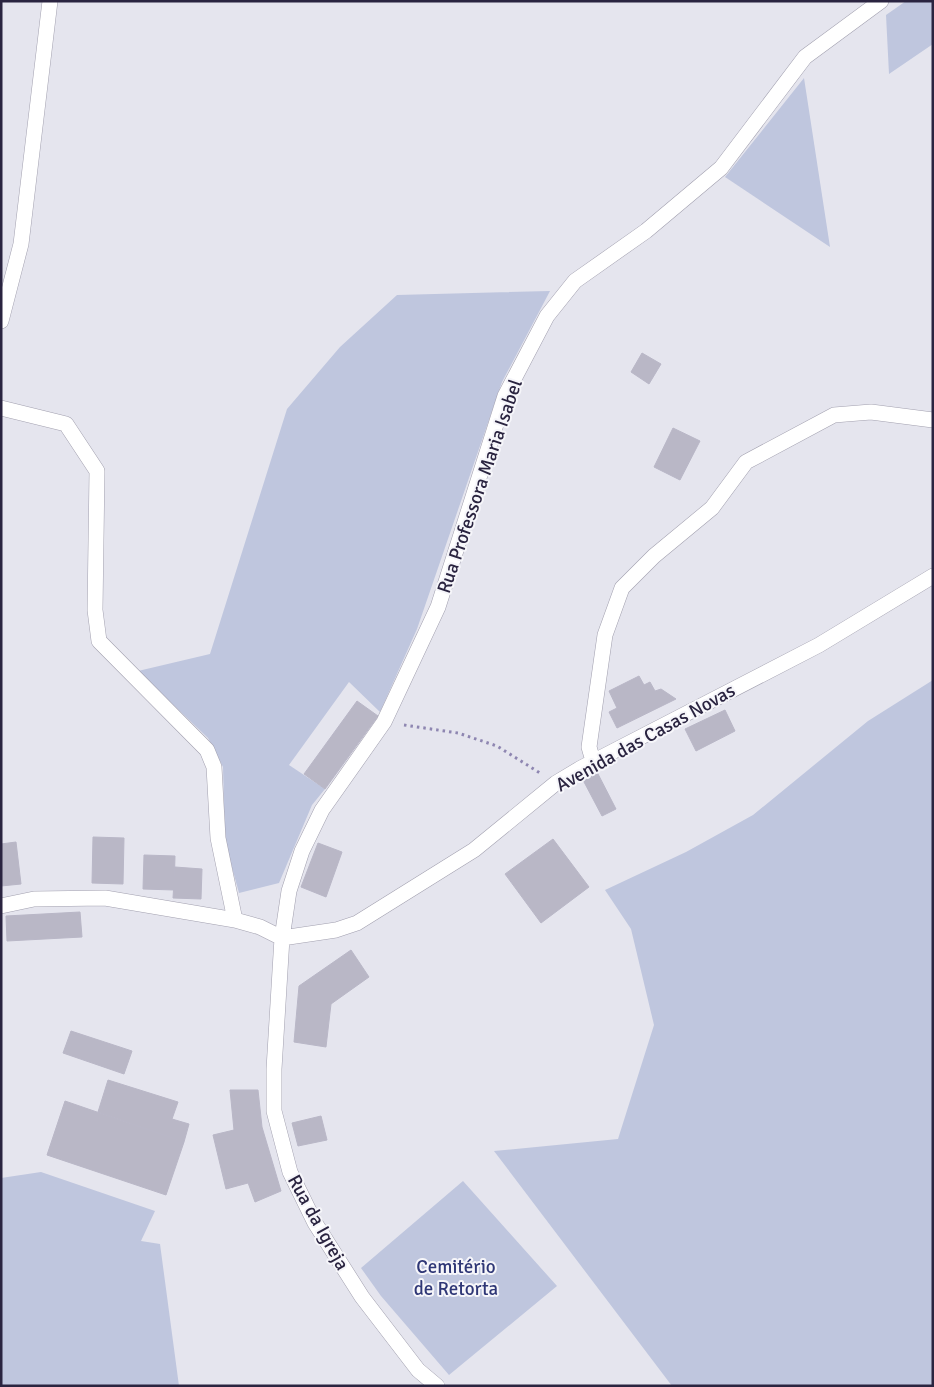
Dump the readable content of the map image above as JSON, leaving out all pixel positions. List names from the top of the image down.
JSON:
{
  "streets": {
    "street": ["Rua Professora Maria Isabel", "Avenida das Casas Novas", "Rua da Igreja"]
  },
  "crossings": [
    ["Rua Professora Maria Isabel", "Avenida das Casas Novas"],
    ["Rua Professora Maria Isabel", "Rua da Igreja"],
    ["Avenida das Casas Novas", "Rua da Igreja"]
  ],
  "parks": ["Cemitério de Retorta"]
}
